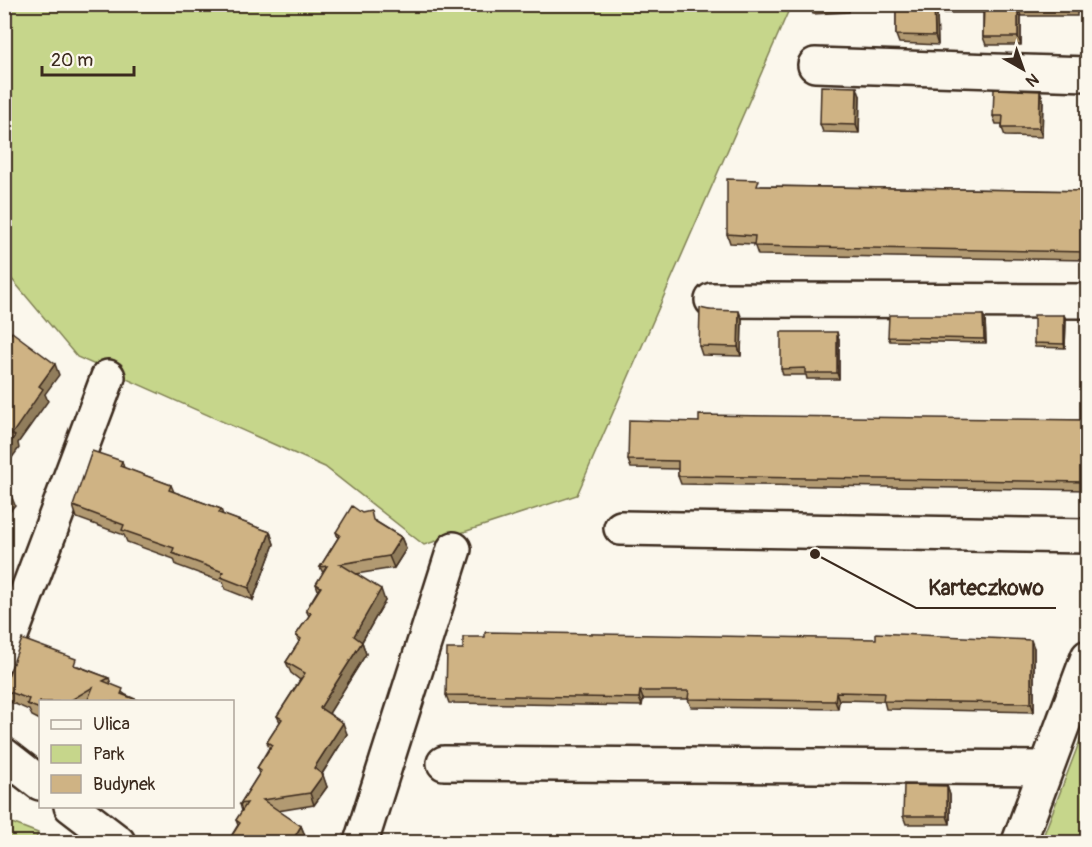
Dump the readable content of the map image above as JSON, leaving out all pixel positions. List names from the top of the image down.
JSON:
{
  "places": ["Karteczkowo"],
  "legend": ["Ulica", "Park", "Budynek"],
  "scale_bar": "20 m",
  "north": "bottom right"
}
